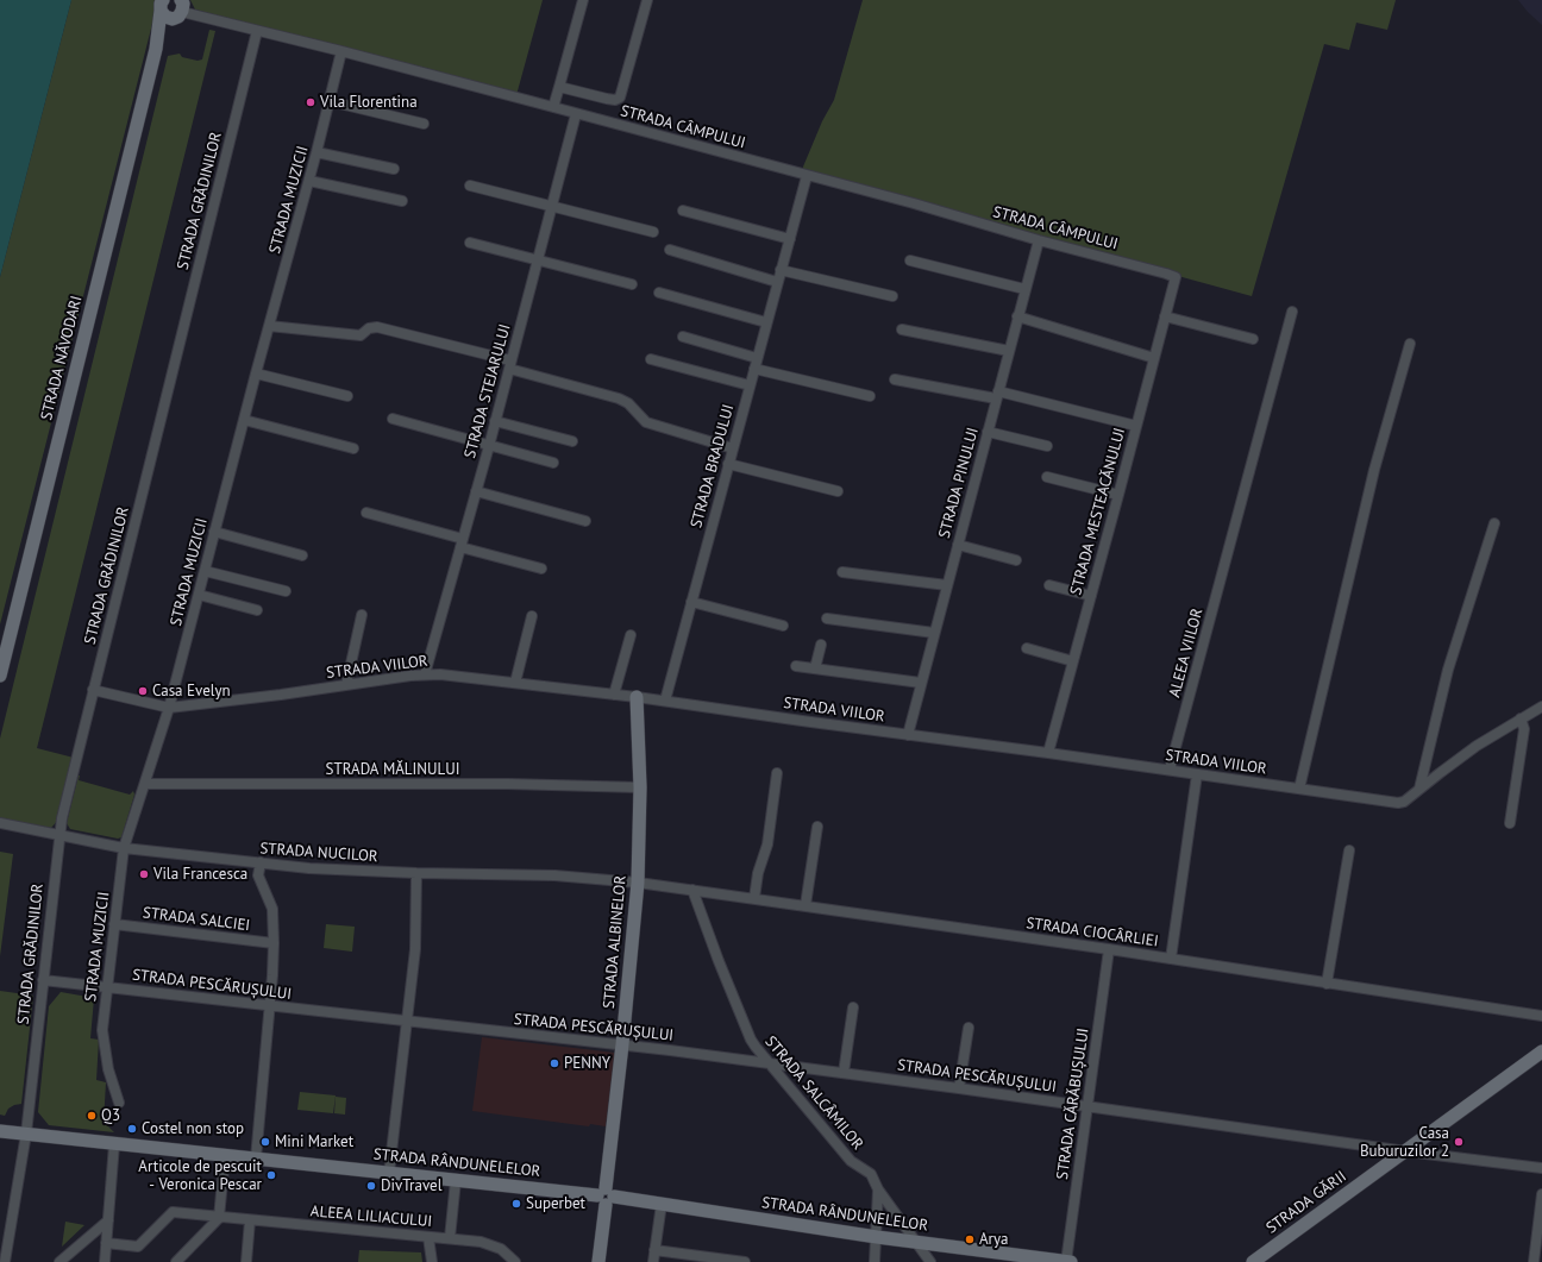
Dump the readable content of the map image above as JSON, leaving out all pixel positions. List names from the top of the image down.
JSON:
{
  "streets": {
    "street": [
      "STRADA CÂMPULUI",
      "STRADA MUZICII",
      "STRADA GRĂDINILOR",
      "STRADA NĂVODARI",
      "STRADA STEJARULUI",
      "STRADA BRADULUI",
      "STRADA PINULUI",
      "STRADA MESTEACĂNULUI",
      "ALEEA VIILOR",
      "STRADA VIILOR",
      "STRADA MĂLINULUI",
      "STRADA NUCILOR",
      "STRADA SALCIEI",
      "STRADA CIOCÂRLIEI",
      "STRADA ALBINELOR",
      "STRADA PESCĂRUȘULUI",
      "STRADA SALCÂMILOR",
      "STRADA CĂRĂBUȘULUI",
      "STRADA RÂNDUNELELOR",
      "STRADA GĂRII",
      "ALEEA LILIACULUI"
    ]
  },
  "crossings": [
    ["STRADA CÂMPULUI", "STRADA MUZICII"],
    ["STRADA CÂMPULUI", "STRADA GRĂDINILOR"],
    ["STRADA CÂMPULUI", "STRADA NĂVODARI"],
    ["STRADA CÂMPULUI", "STRADA STEJARULUI"],
    ["STRADA CÂMPULUI", "STRADA BRADULUI"],
    ["STRADA CÂMPULUI", "STRADA PINULUI"],
    ["STRADA CÂMPULUI", "STRADA MESTEACĂNULUI"],
    ["STRADA MUZICII", "STRADA VIILOR"],
    ["STRADA MUZICII", "STRADA MĂLINULUI"],
    ["STRADA MUZICII", "STRADA NUCILOR"],
    ["STRADA MUZICII", "STRADA SALCIEI"],
    ["STRADA MUZICII", "STRADA PESCĂRUȘULUI"],
    ["STRADA GRĂDINILOR", "STRADA VIILOR"],
    ["STRADA GRĂDINILOR", "STRADA NUCILOR"],
    ["STRADA GRĂDINILOR", "STRADA PESCĂRUȘULUI"],
    ["STRADA GRĂDINILOR", "STRADA RÂNDUNELELOR"],
    ["STRADA STEJARULUI", "STRADA VIILOR"],
    ["STRADA BRADULUI", "STRADA VIILOR"],
    ["STRADA PINULUI", "STRADA VIILOR"],
    ["STRADA MESTEACĂNULUI", "STRADA VIILOR"],
    ["ALEEA VIILOR", "STRADA VIILOR"],
    ["STRADA VIILOR", "STRADA ALBINELOR"],
    ["STRADA MĂLINULUI", "STRADA ALBINELOR"],
    ["STRADA NUCILOR", "STRADA SALCIEI"],
    ["STRADA NUCILOR", "STRADA CIOCÂRLIEI"],
    ["STRADA NUCILOR", "STRADA ALBINELOR"],
    ["STRADA SALCIEI", "STRADA PESCĂRUȘULUI"],
    ["STRADA SALCIEI", "STRADA RÂNDUNELELOR"],
    ["STRADA CIOCÂRLIEI", "STRADA ALBINELOR"],
    ["STRADA CIOCÂRLIEI", "STRADA SALCÂMILOR"],
    ["STRADA CIOCÂRLIEI", "STRADA CĂRĂBUȘULUI"],
    ["STRADA ALBINELOR", "STRADA PESCĂRUȘULUI"],
    ["STRADA ALBINELOR", "STRADA RÂNDUNELELOR"],
    ["STRADA PESCĂRUȘULUI", "STRADA SALCÂMILOR"],
    ["STRADA PESCĂRUȘULUI", "STRADA CĂRĂBUȘULUI"],
    ["STRADA PESCĂRUȘULUI", "STRADA GĂRII"],
    ["STRADA CĂRĂBUȘULUI", "STRADA RÂNDUNELELOR"]
  ],
  "places": [
    "Vila Florentina",
    "Casa Evelyn",
    "Vila Francesca",
    "PENNY",
    "Q3",
    "Costel non stop",
    "Mini Market",
    "Casa Buburuzilor 2",
    "Articole de pescuit - Veronica Pescar",
    "DivTravel",
    "Superbet",
    "Arya"
  ]
}
